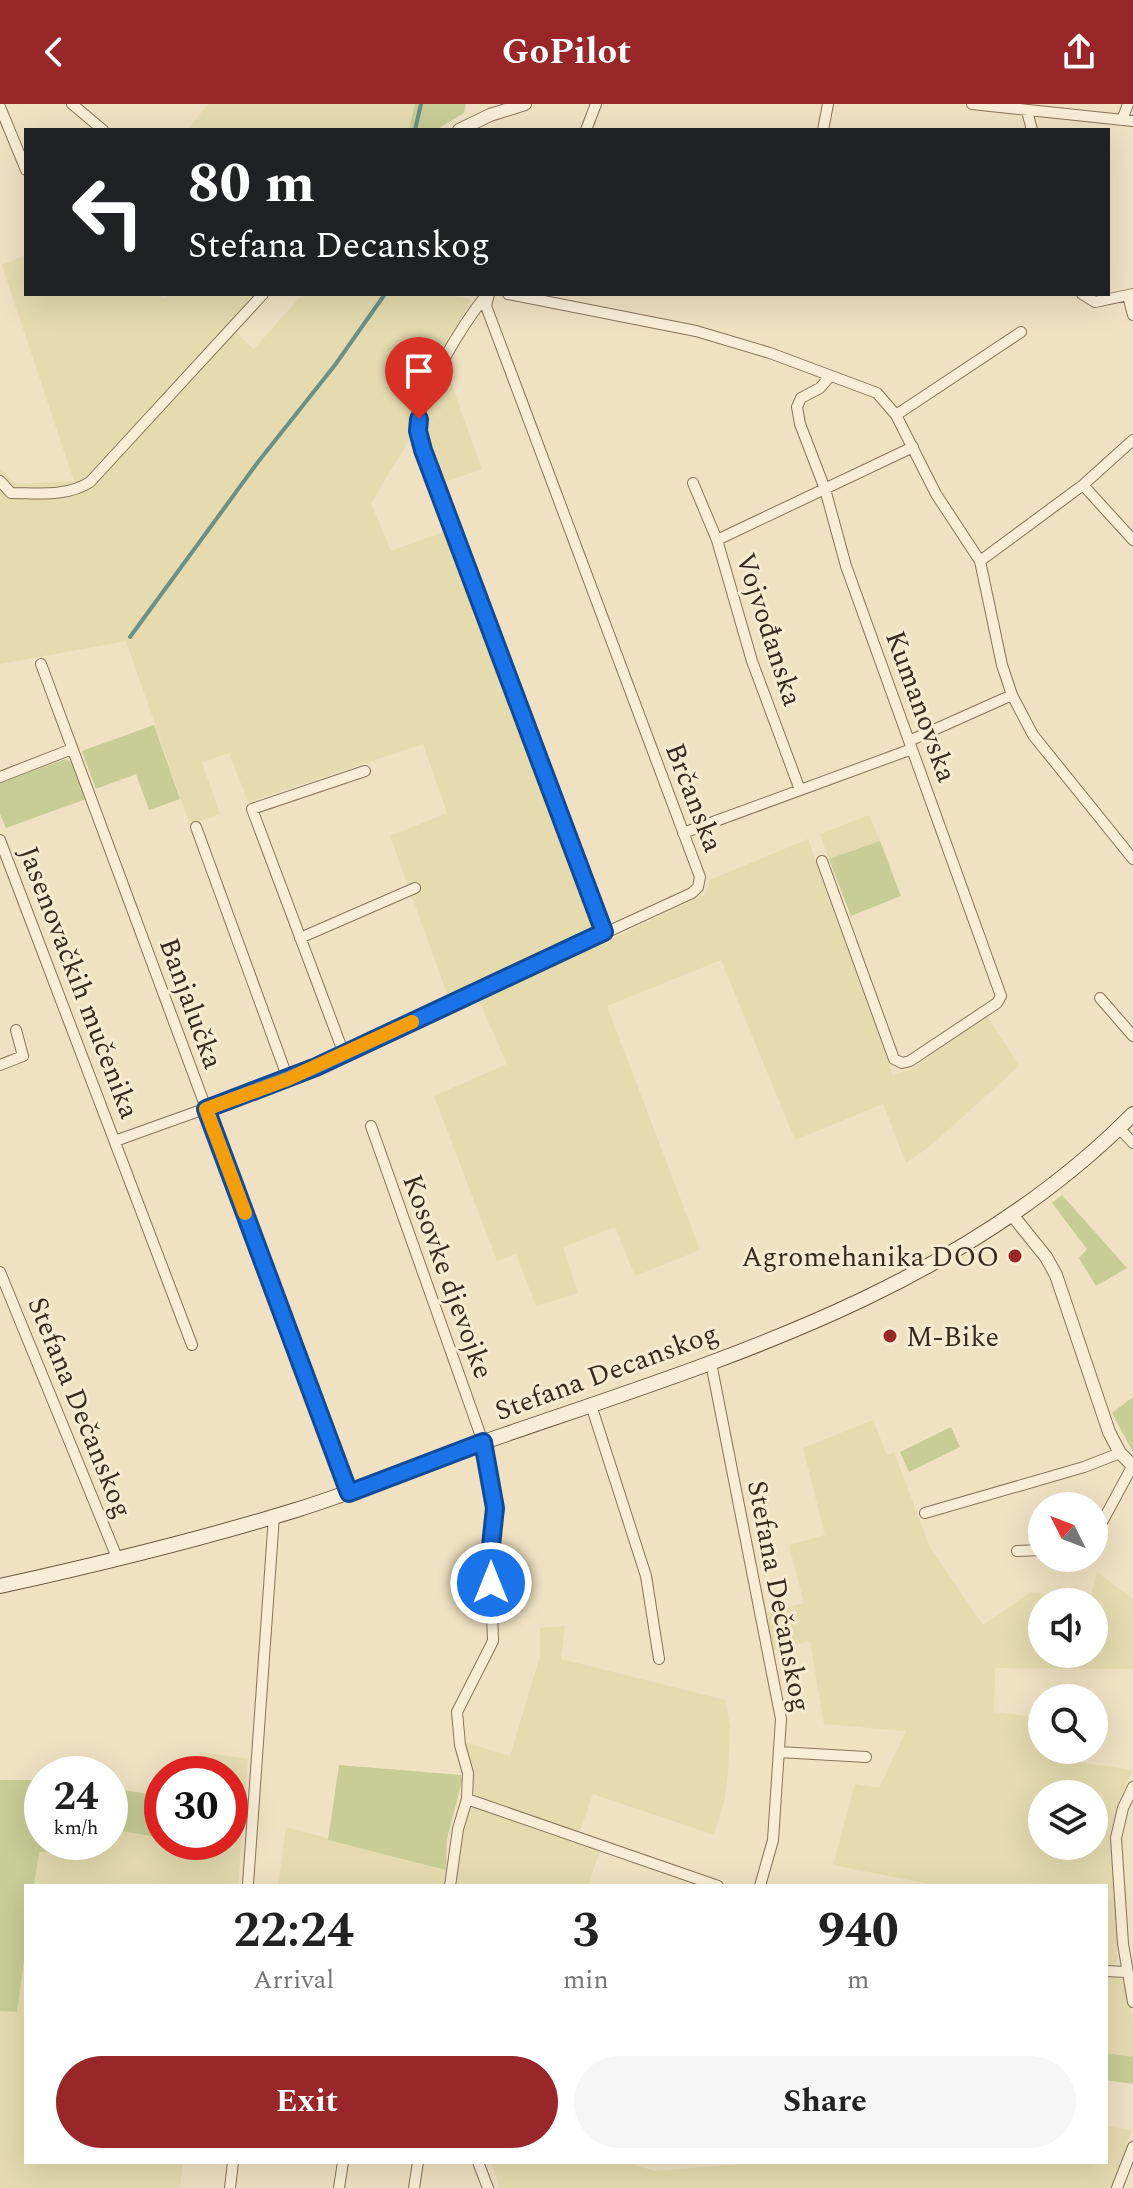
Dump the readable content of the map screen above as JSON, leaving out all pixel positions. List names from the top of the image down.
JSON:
{
  "streets": {
    "main road": ["Stefana Decanskog"],
    "street": [
      "Vojvođanska",
      "Kumanovska",
      "Brčanska",
      "Jasenovačkih mučenika",
      "Banjalučka",
      "Kosovke djevojke",
      "Stefana Dečanskog"
    ]
  },
  "crossings": [
    ["Brčanska", "Jasenovačkih mučenika"],
    ["Jasenovačkih mučenika", "Banjalučka"],
    ["Banjalučka", "Stefana Decanskog"],
    ["Kosovke djevojke", "Stefana Decanskog"],
    ["Stefana Decanskog", "Stefana Dečanskog"]
  ],
  "places": ["Agromehanika DOO", "M-Bike"],
  "north": "top left",
  "page": {
    "header": "GoPilot",
    "turn": ["80 m", "Stefana Decanskog"],
    "speed": "24 km/h",
    "limit": "30",
    "eta": [
      "22:24",
      "Arrival",
      "3",
      "min",
      "940",
      "m"
    ],
    "buttons": ["Exit", "Share"]
  }
}
